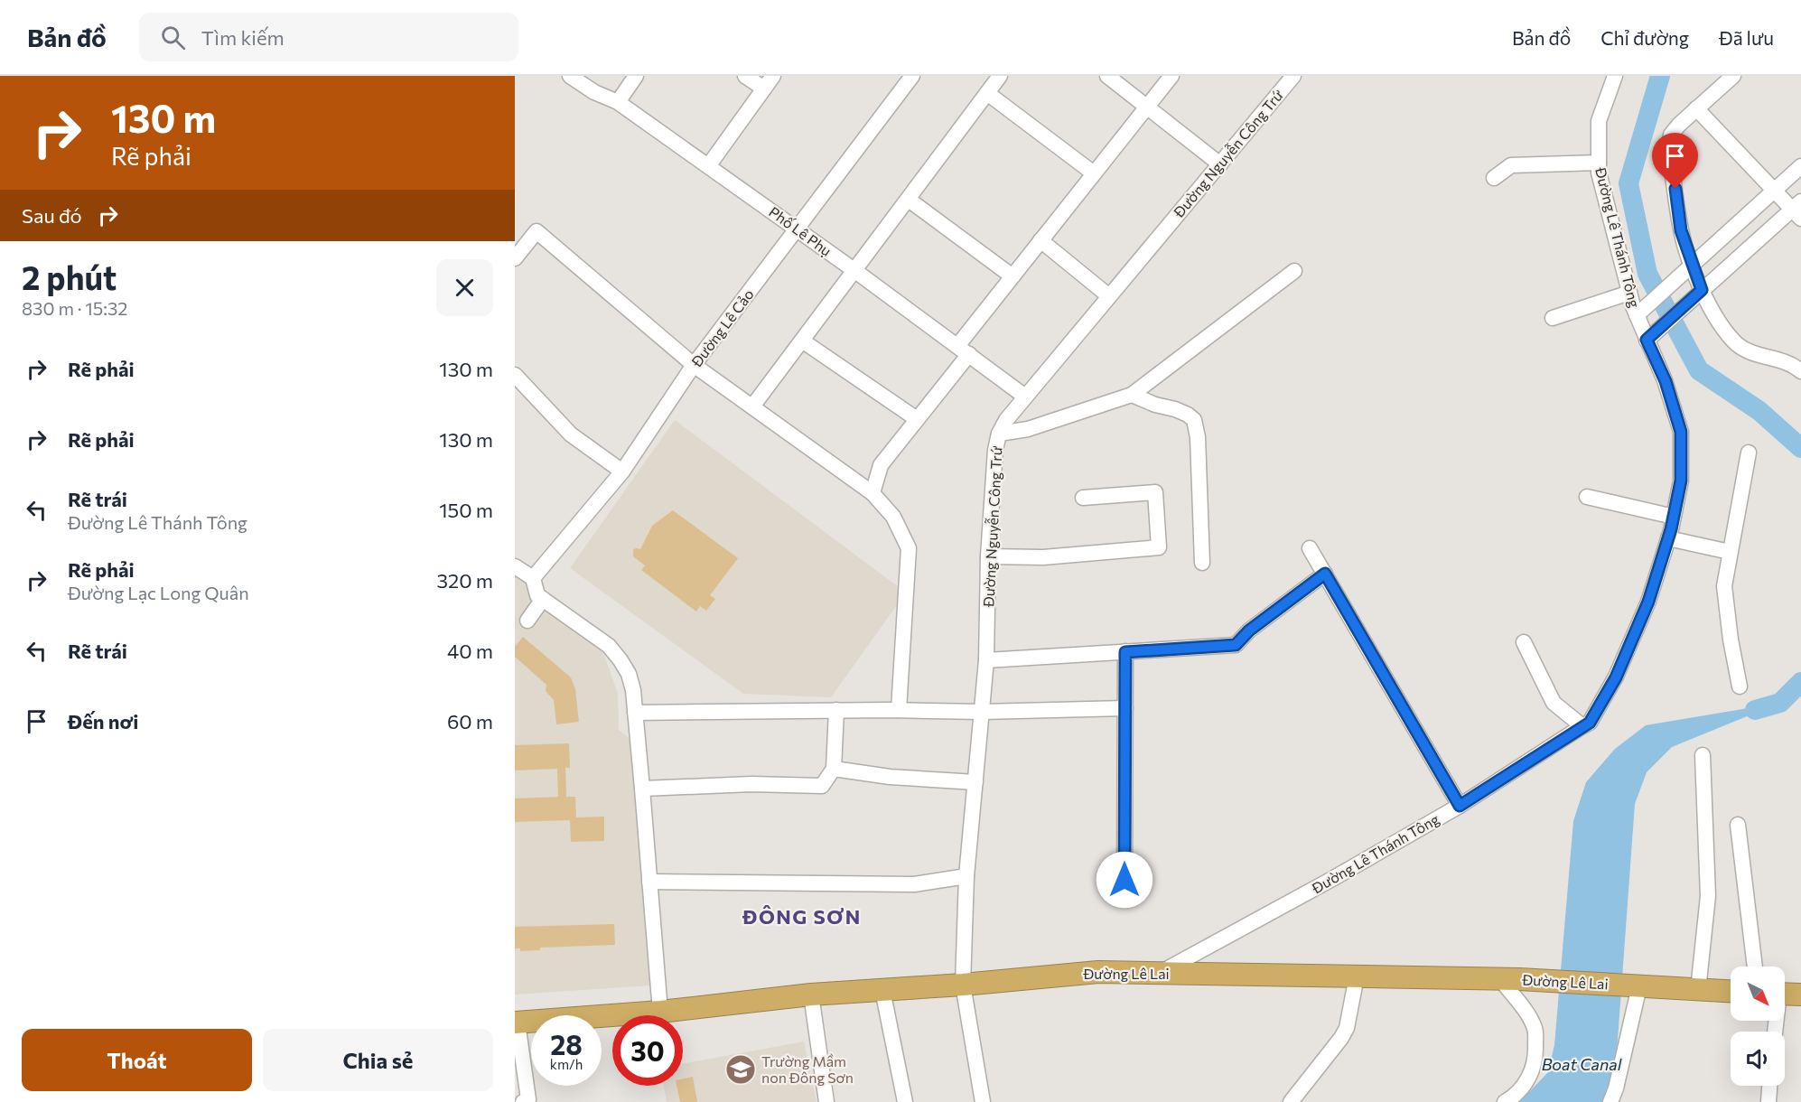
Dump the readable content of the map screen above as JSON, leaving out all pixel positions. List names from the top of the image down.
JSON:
{
  "streets": {
    "highway": ["Đường Lê Lai"],
    "street": [
      "Đường Nguyễn Công Trứ",
      "Phố Lê Phụ",
      "Đường Lê Thánh Tông",
      "Đường Lê Cảo"
    ]
  },
  "crossings": [
    ["Đường Nguyễn Công Trứ", "Phố Lê Phụ"],
    ["Đường Nguyễn Công Trứ", "Đường Lê Lai"],
    ["Phố Lê Phụ", "Đường Lê Cảo"],
    ["Đường Lê Thánh Tông", "Đường Lê Lai"]
  ],
  "districts": ["ĐÔNG SƠN"],
  "water": ["Boat Canal"],
  "places": {
    "school or university": ["Trường Mầm non Đông Sơn"]
  },
  "north": "bottom right",
  "page": {
    "header": "Bản đồ",
    "search": "Tìm kiếm",
    "nav": ["Bản đồ", "Chỉ đường", "Đã lưu"],
    "turn": ["130 m", "Rẽ phải"],
    "then": "Sau đó",
    "heading": ["2 phút", "830 m · 15:32"],
    "list": [
      {
        "name": "Rẽ phải",
        "value": "130 m"
      },
      {
        "name": "Rẽ phải",
        "value": "130 m"
      },
      {
        "name": "Rẽ trái",
        "note": "Đường Lê Thánh Tông",
        "value": "150 m"
      },
      {
        "name": "Rẽ phải",
        "note": "Đường Lạc Long Quân",
        "value": "320 m"
      },
      {
        "name": "Rẽ trái",
        "value": "40 m"
      },
      {
        "name": "Đến nơi",
        "value": "60 m"
      }
    ],
    "speed": "28 km/h",
    "limit": "30",
    "buttons": ["Thoát", "Chia sẻ"]
  }
}
